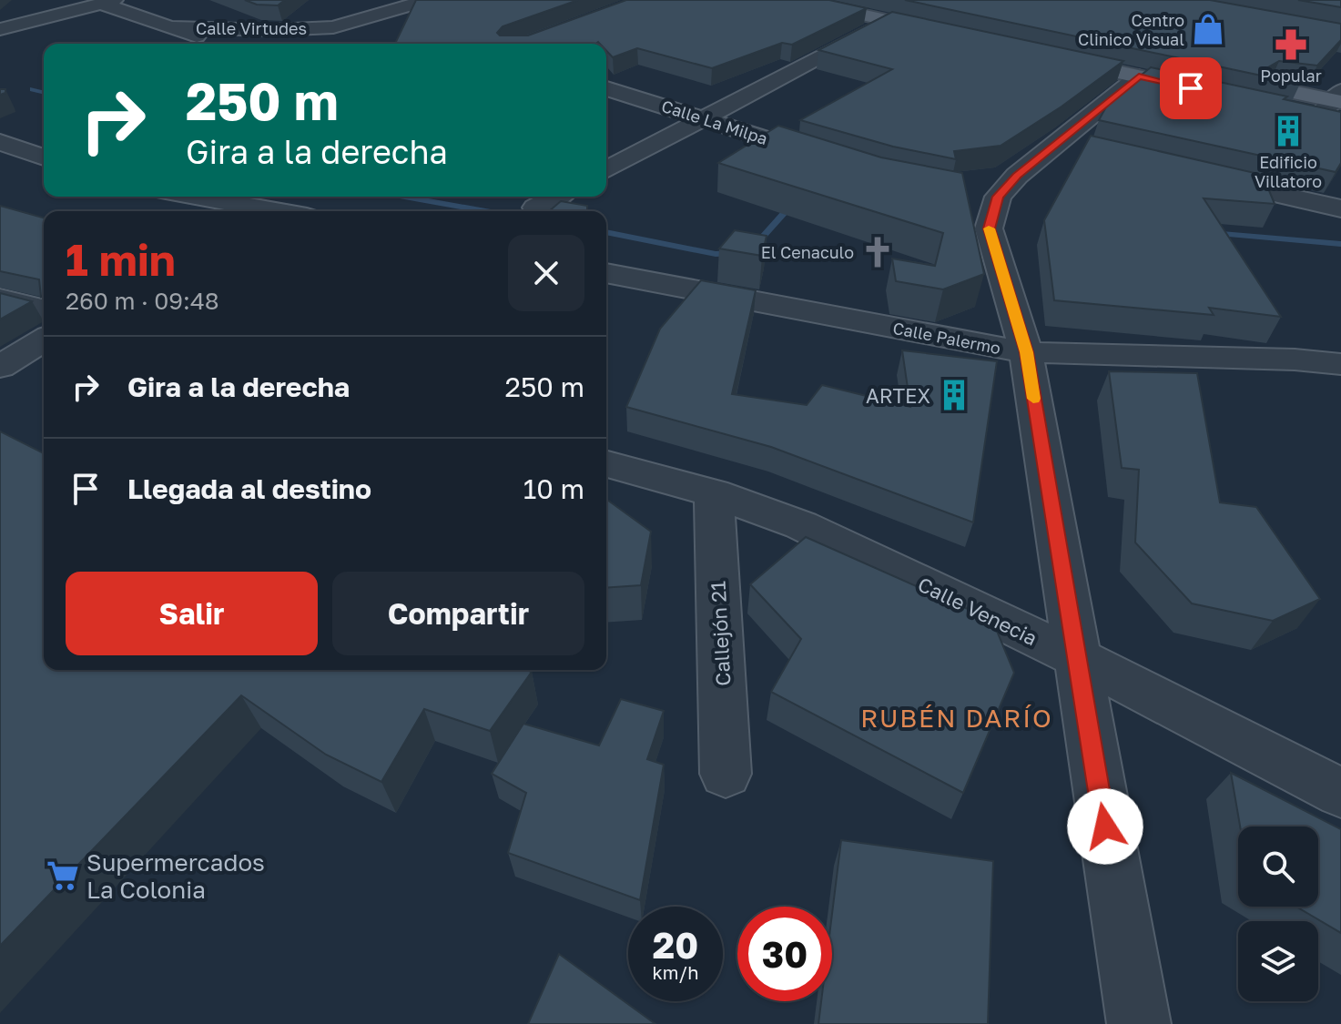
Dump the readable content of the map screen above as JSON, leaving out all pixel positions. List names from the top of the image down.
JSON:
{
  "streets": {
    "street": [
      "Calle Virtudes",
      "Calle La Milpa",
      "Calle Palermo",
      "Calle Venecia",
      "Callejón 21"
    ]
  },
  "crossings": [
    ["Calle Venecia", "Callejón 21"]
  ],
  "districts": ["RUBÉN DARÍO"],
  "places": {
    "shop": ["Centro Clinico Visual"],
    "pharmacy": ["Popular"],
    "building": ["Edificio Villatoro", "ARTEX"],
    "church": ["El Cenaculo"],
    "supermarket": ["Supermercados La Colonia"]
  },
  "page": {
    "turn": ["250 m", "Gira a la derecha"],
    "heading": ["1 min", "260 m · 09:48"],
    "list": [
      {
        "name": "Gira a la derecha",
        "value": "250 m"
      },
      {
        "name": "Llegada al destino",
        "value": "10 m"
      }
    ],
    "buttons": ["Salir", "Compartir"],
    "speed": "20 km/h",
    "limit": "30"
  }
}
